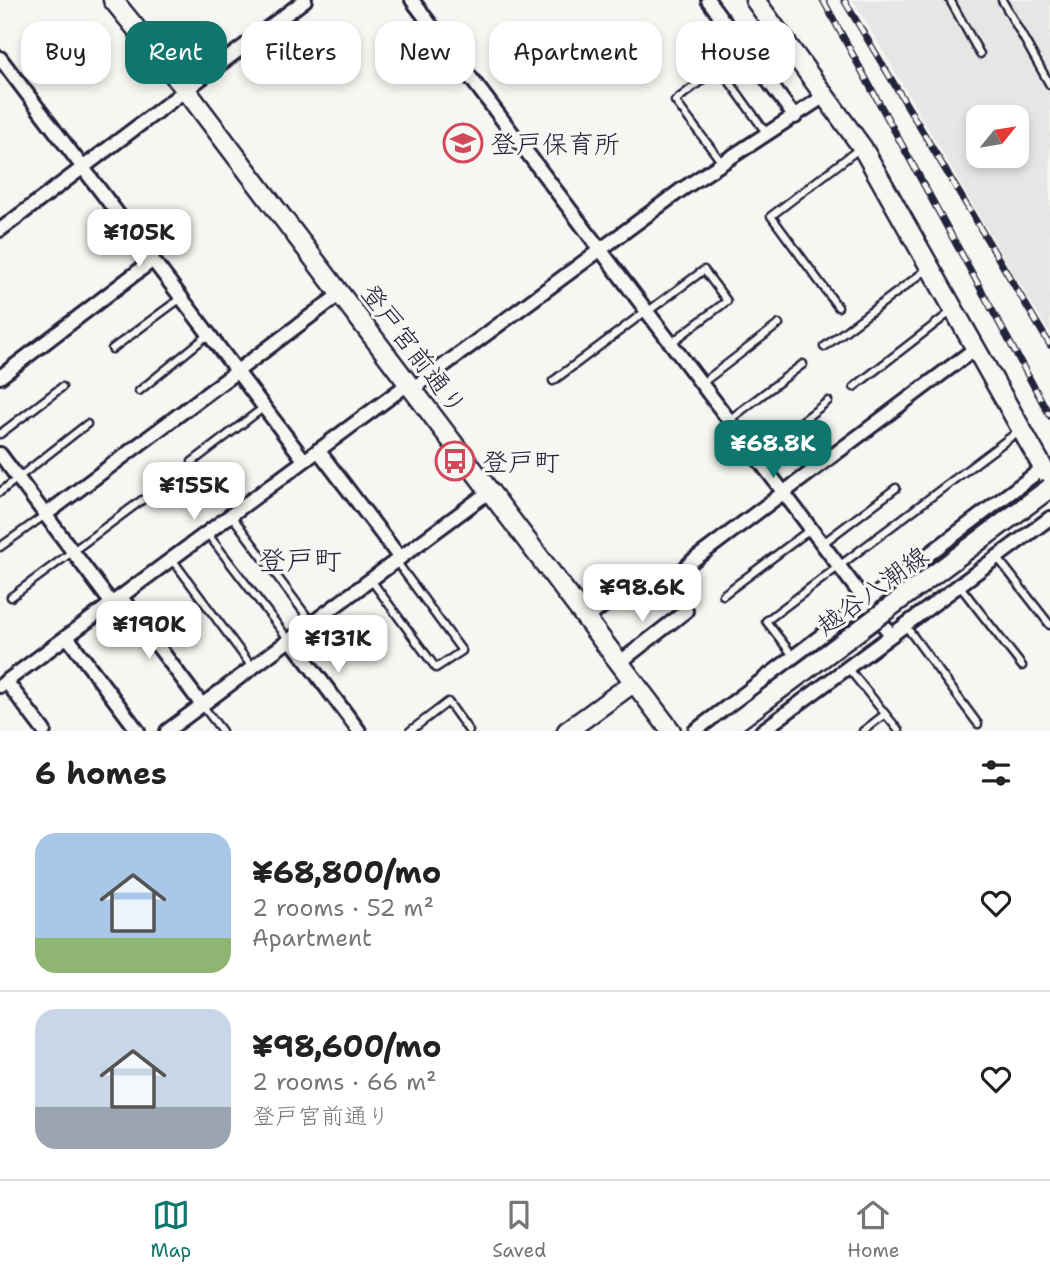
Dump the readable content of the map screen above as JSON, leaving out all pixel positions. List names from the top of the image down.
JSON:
{
  "streets": {
    "street": ["登戸宮前通り", "越谷八潮線"]
  },
  "districts": ["登戸町"],
  "places": {
    "school or university": ["登戸保育所"],
    "bus stop": ["登戸町"]
  },
  "north": "top right",
  "page": {
    "chip": [
      "Buy",
      "Rent",
      "Filters",
      "New",
      "Apartment",
      "House"
    ],
    "price": [
      "¥105K",
      "¥68.8K",
      "¥155K",
      "¥98.6K",
      "¥190K",
      "¥131K"
    ],
    "heading": "6 homes",
    "list": [
      {
        "name": "¥68,800/mo",
        "note": "2 rooms · 52 m² · Apartment"
      },
      {
        "name": "¥98,600/mo",
        "note": "2 rooms · 66 m² · 登戸宮前通り"
      }
    ],
    "tabs": ["Map", "Saved", "Home"]
  }
}
